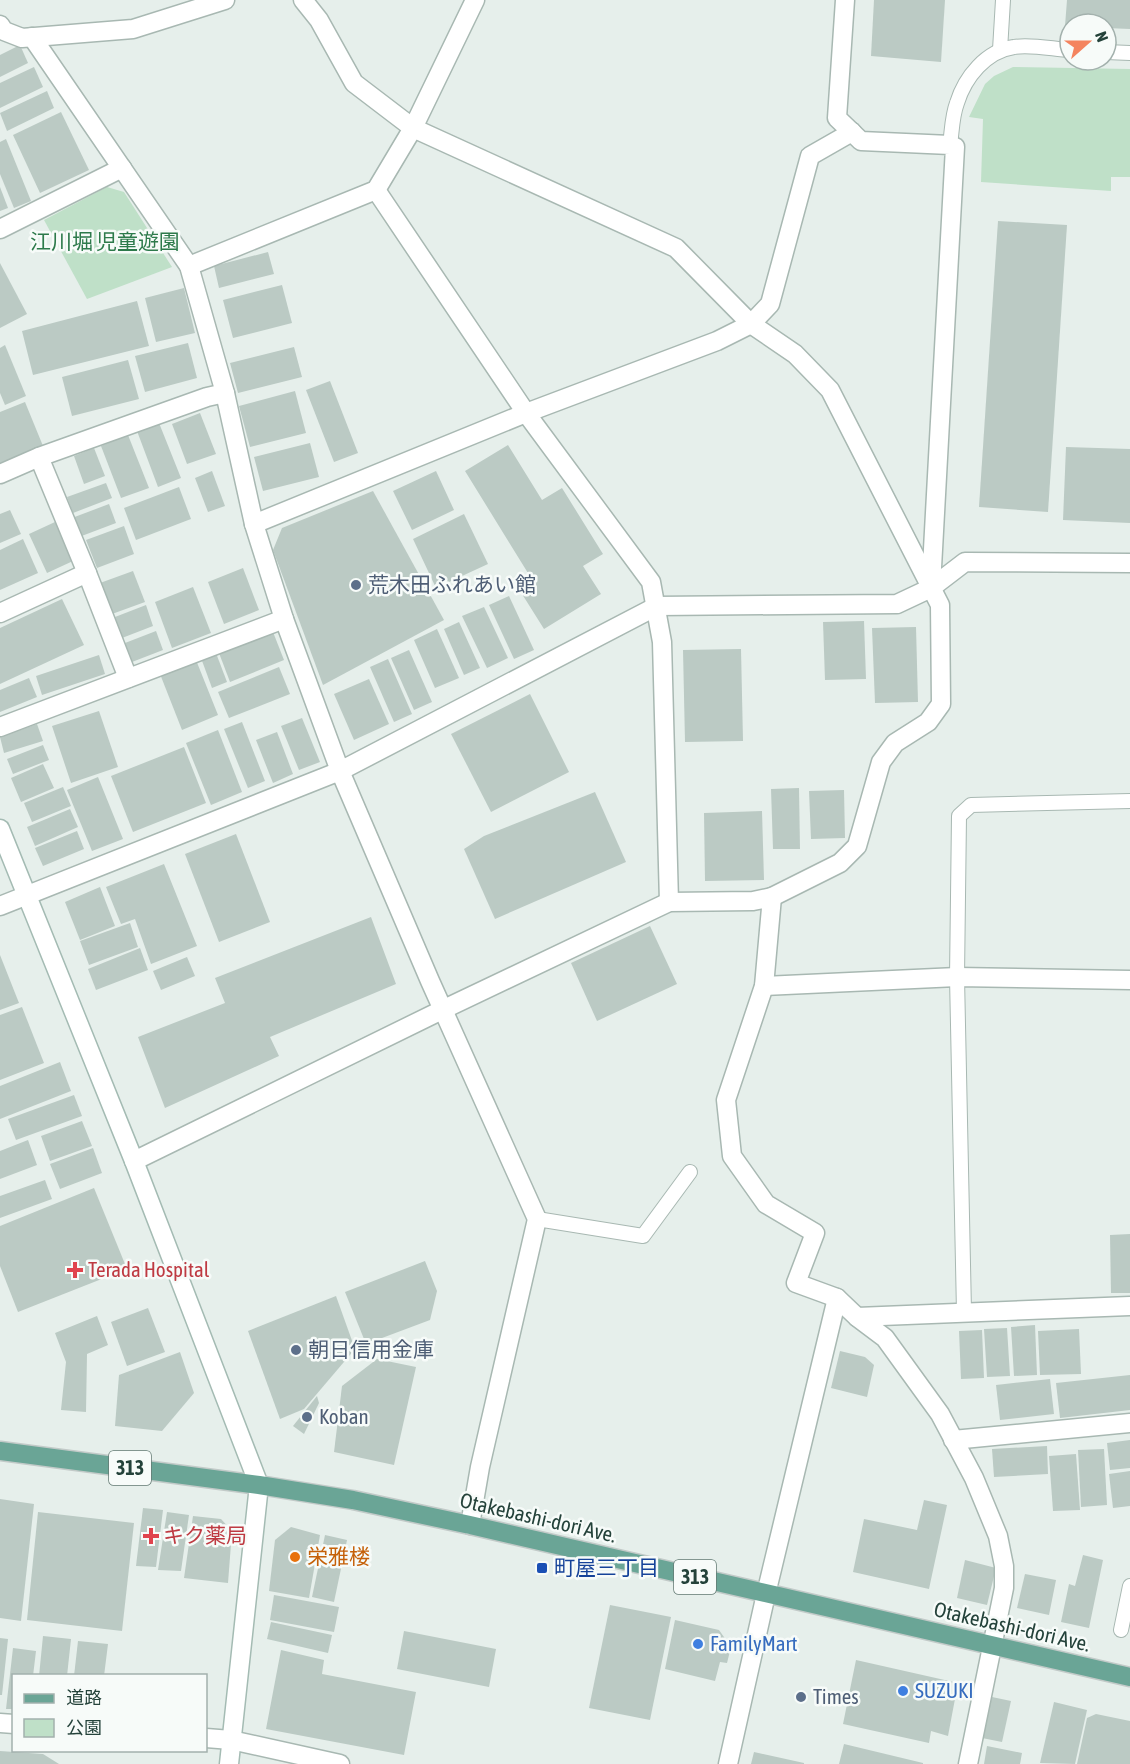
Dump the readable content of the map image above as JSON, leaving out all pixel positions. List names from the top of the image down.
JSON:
{
  "streets": {
    "main road": ["313", "Otakebashi-dori Ave."]
  },
  "parks": ["江川堀 児童遊園"],
  "places": {
    "other": [
      "荒木田ふれあい館",
      "朝日信用金庫",
      "Koban",
      "栄雅楼",
      "FamilyMart",
      "SUZUKI",
      "Times"
    ],
    "health": ["Terada Hospital", "キク薬局"],
    "transit": ["町屋三丁目"]
  },
  "legend": ["道路", "公園"],
  "north": "right"
}
